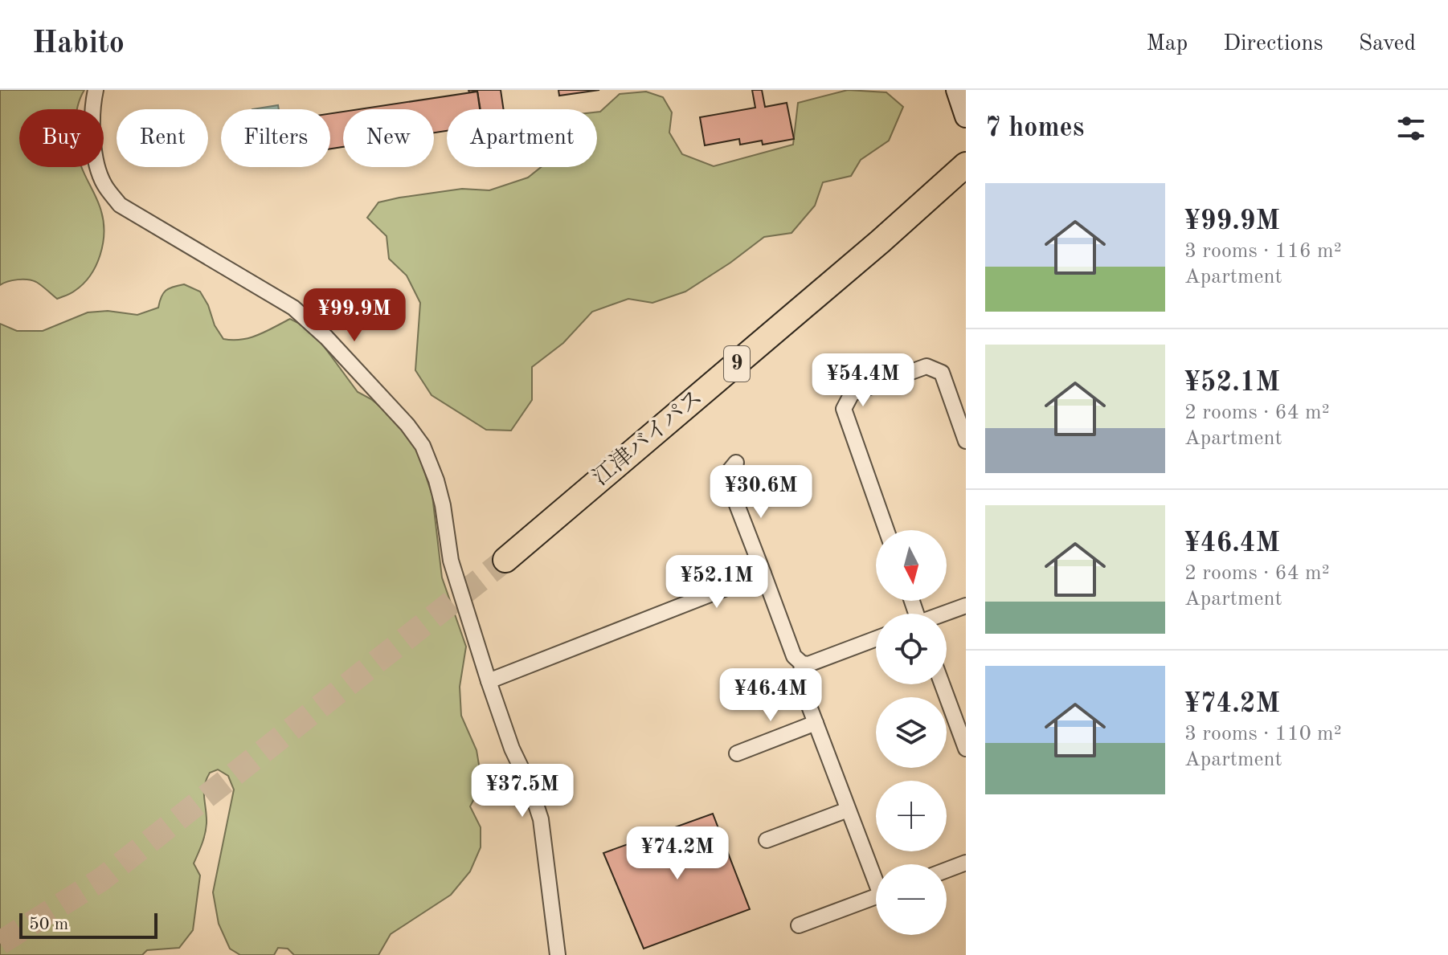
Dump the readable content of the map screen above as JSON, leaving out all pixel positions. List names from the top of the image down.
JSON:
{
  "streets": {
    "highway": ["9", "江津バイパス"]
  },
  "crossings": [
    ["9", "江津バイパス"]
  ],
  "scale_bar": "50 m",
  "north": "bottom",
  "page": {
    "header": "Habito",
    "nav": ["Map", "Directions", "Saved"],
    "heading": "7 homes",
    "chip": [
      "Buy",
      "Rent",
      "Filters",
      "New",
      "Apartment"
    ],
    "list": [
      {
        "name": "¥99.9M",
        "note": "3 rooms · 116 m² · Apartment"
      },
      {
        "name": "¥52.1M",
        "note": "2 rooms · 64 m² · Apartment"
      },
      {
        "name": "¥46.4M",
        "note": "2 rooms · 64 m² · Apartment"
      },
      {
        "name": "¥74.2M",
        "note": "3 rooms · 110 m² · Apartment"
      }
    ],
    "price": [
      "¥99.9M",
      "¥54.4M",
      "¥30.6M",
      "¥52.1M",
      "¥46.4M",
      "¥37.5M",
      "¥74.2M"
    ],
    "map_buttons": ["+", "−"],
    "scale": "50 m"
  }
}
